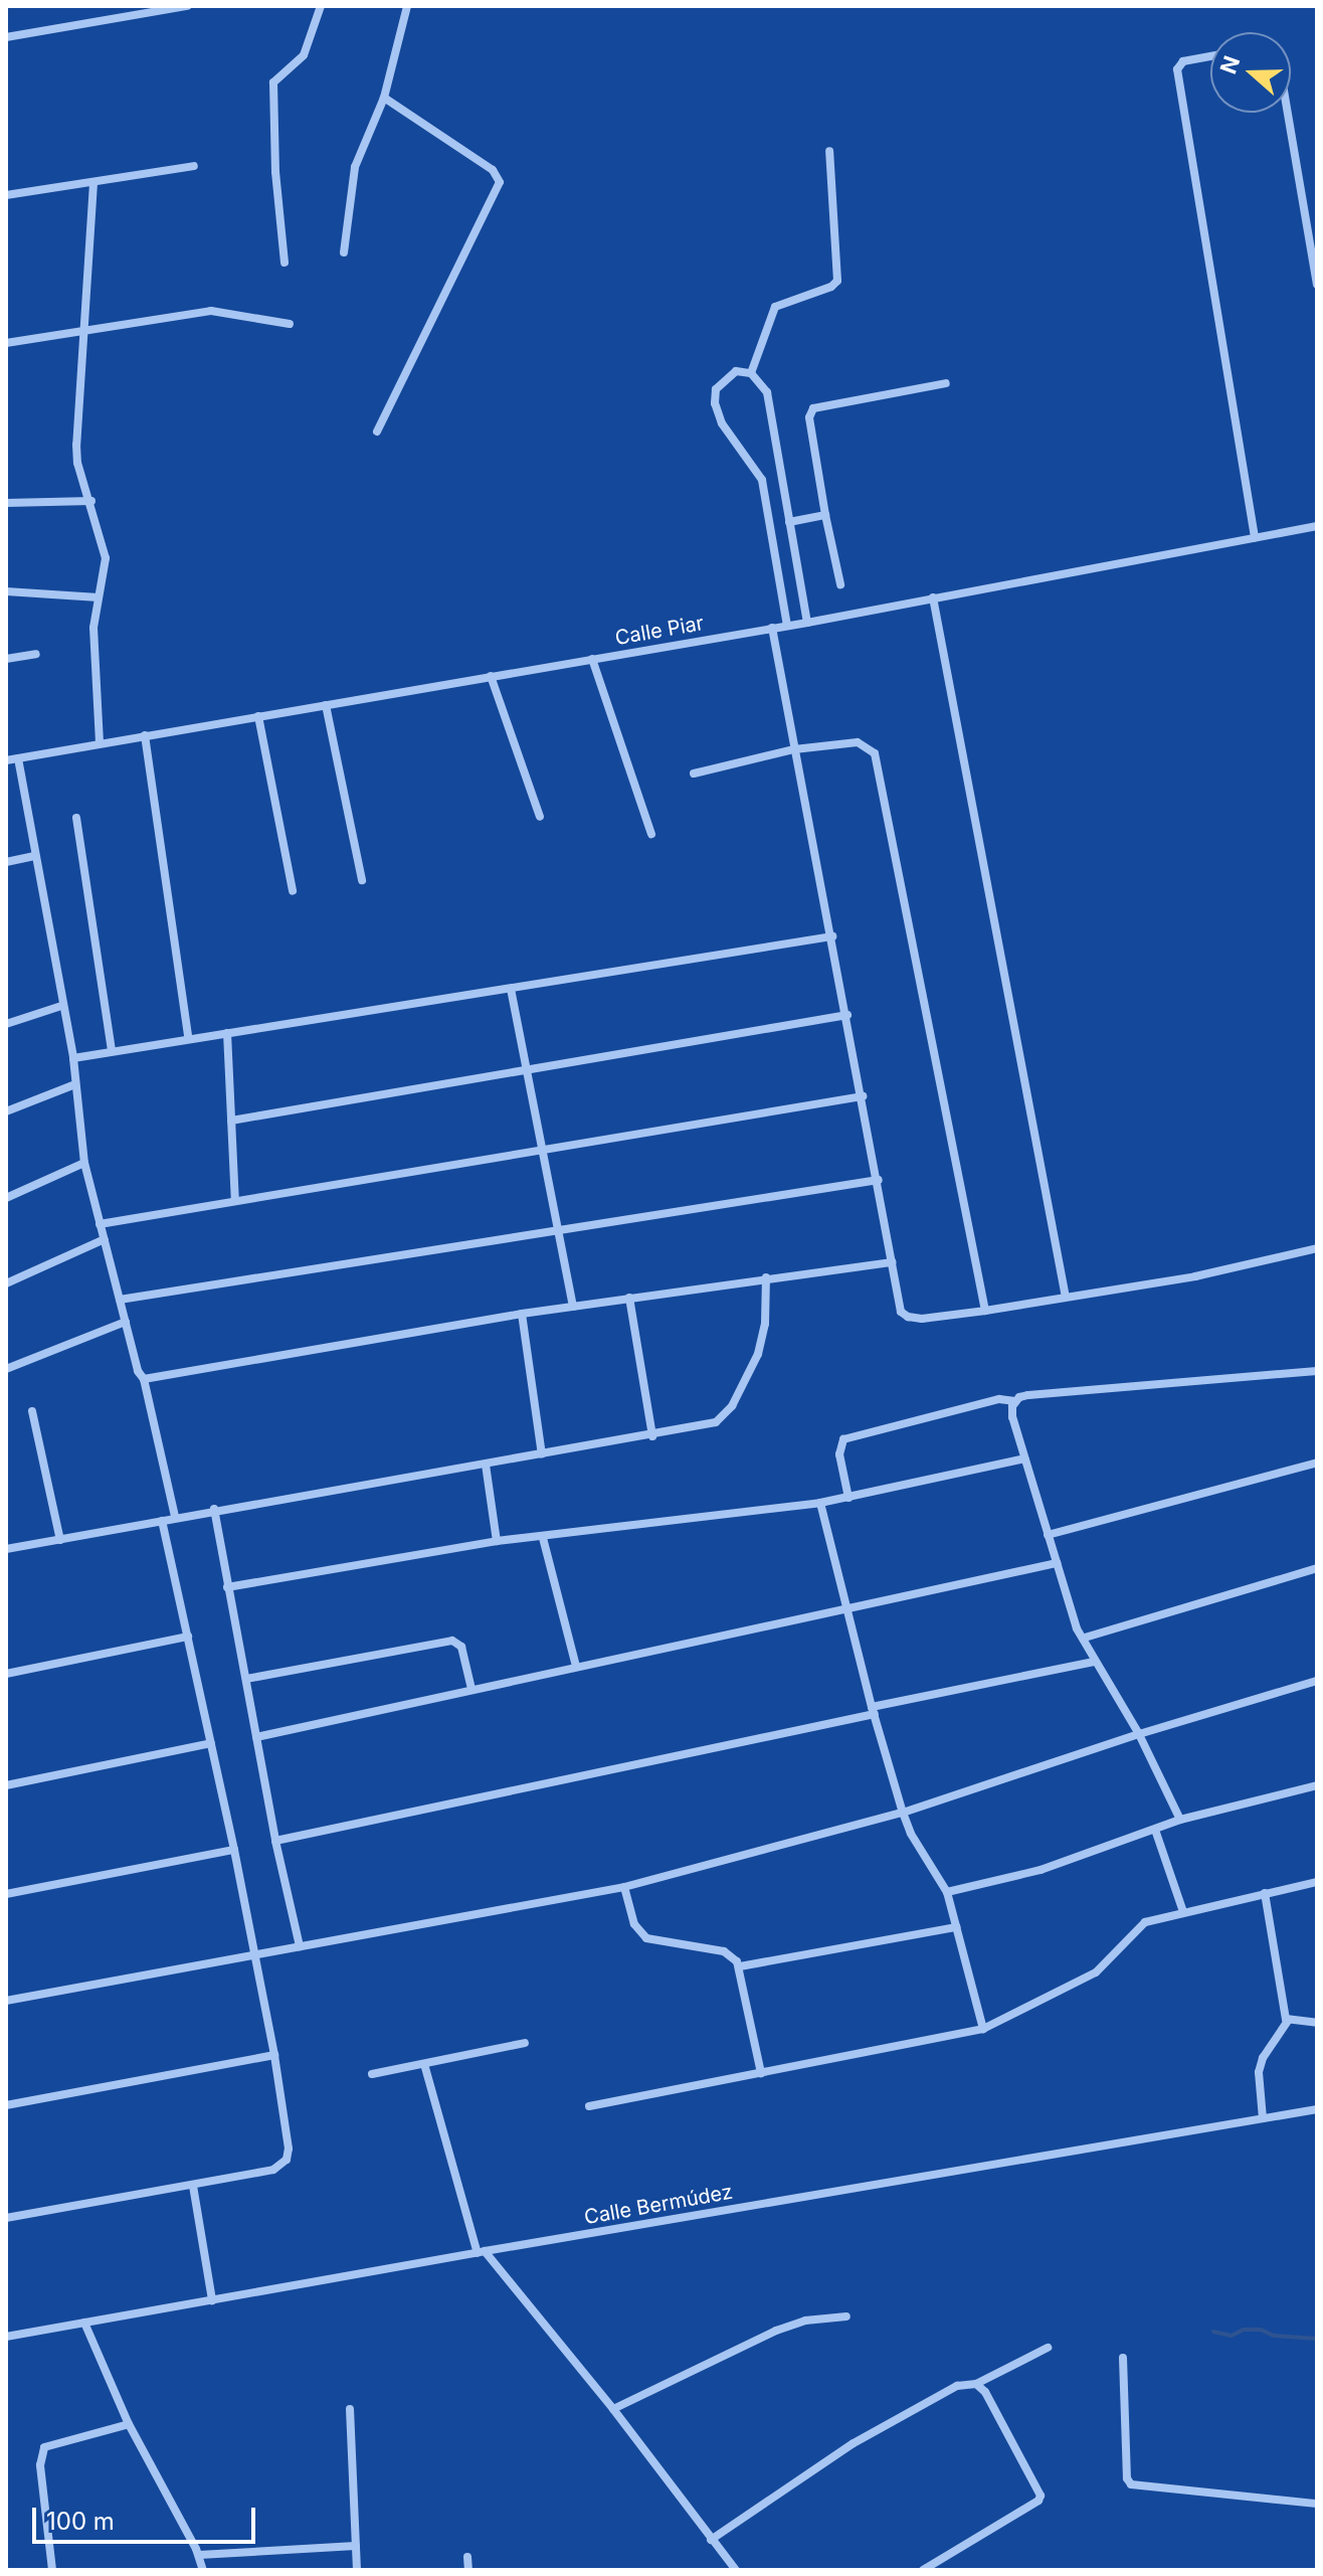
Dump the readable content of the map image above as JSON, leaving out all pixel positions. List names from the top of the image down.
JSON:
{
  "streets": {
    "street": ["Calle Piar", "Calle Bermúdez"]
  },
  "scale_bar": "100 m",
  "north": "left"
}
